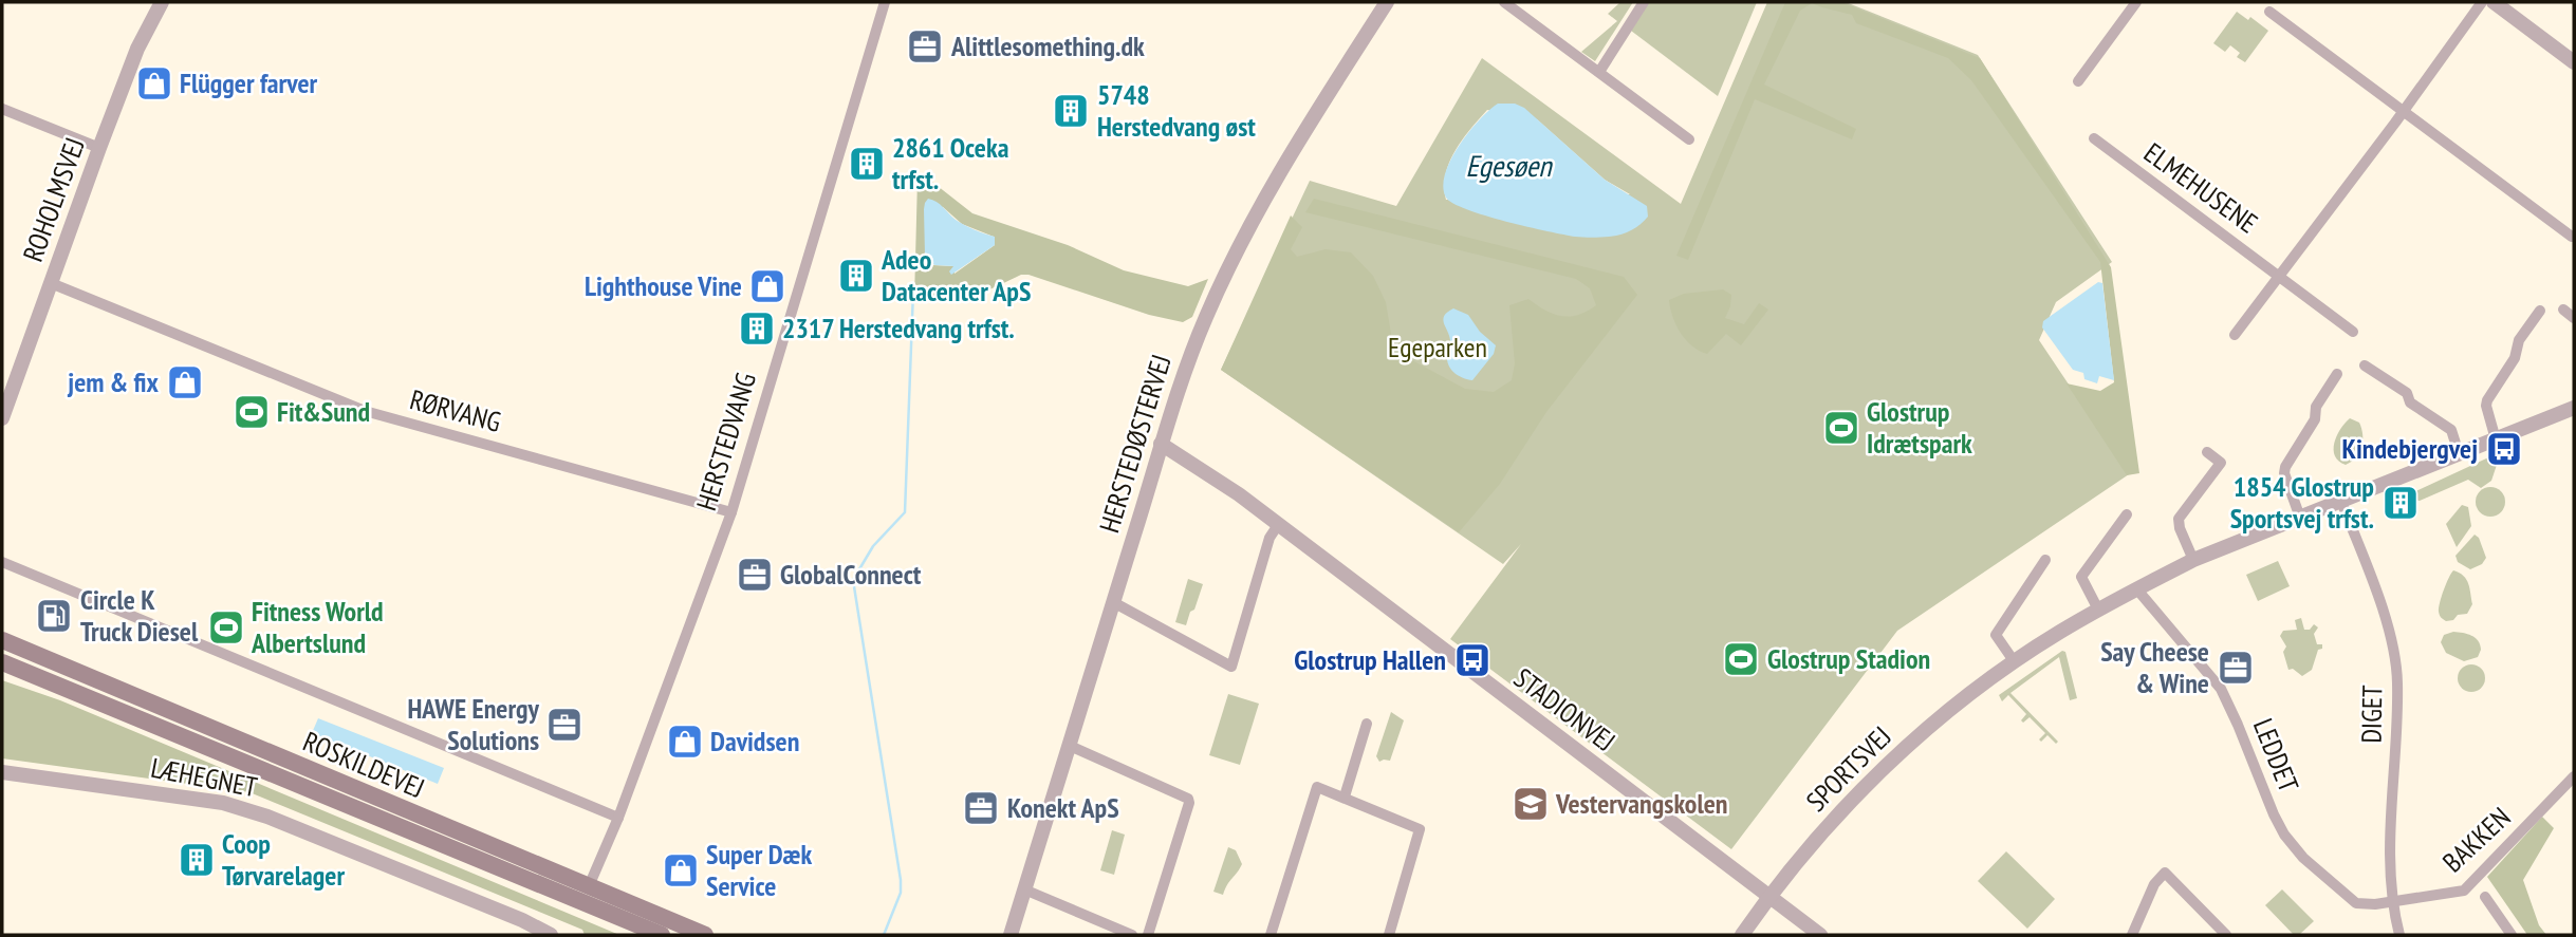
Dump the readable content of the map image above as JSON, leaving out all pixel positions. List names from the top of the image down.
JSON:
{
  "streets": {
    "main road": ["ROSKILDEVEJ"],
    "street": [
      "ELMEHUSENE",
      "ROHOLMSVEJ",
      "RØRVANG",
      "HERSTEDVANG",
      "HERSTEDØSTERVEJ",
      "STADIONVEJ",
      "DIGET",
      "LEDDET",
      "SPORTSVEJ",
      "LÆHEGNET",
      "BAKKEN"
    ]
  },
  "crossings": [
    ["ROHOLMSVEJ", "RØRVANG"],
    ["RØRVANG", "HERSTEDVANG"],
    ["HERSTEDVANG", "ROSKILDEVEJ"],
    ["HERSTEDØSTERVEJ", "STADIONVEJ"],
    ["STADIONVEJ", "SPORTSVEJ"],
    ["DIGET", "LEDDET"],
    ["DIGET", "SPORTSVEJ"],
    ["DIGET", "BAKKEN"],
    ["LEDDET", "SPORTSVEJ"],
    ["LEDDET", "BAKKEN"]
  ],
  "water": ["Egesøen"],
  "parks": ["Egeparken"],
  "places": {
    "office": [
      "Alittlesomething.dk",
      "GlobalConnect",
      "Say Cheese & Wine",
      "HAWE Energy Solutions",
      "Konekt ApS"
    ],
    "shop": [
      "Flügger farver",
      "Lighthouse Vine",
      "jem & fix",
      "Davidsen",
      "Super Dæk Service"
    ],
    "building": [
      "5748 Herstedvang øst",
      "2861 Oceka trfst.",
      "Adeo Datacenter ApS",
      "2317 Herstedvang trfst.",
      "1854 Glostrup Sportsvej trfst.",
      "Coop Tørvarelager"
    ],
    "sports": [
      "Fit&Sund",
      "Glostrup Idrætspark",
      "Fitness World Albertslund",
      "Glostrup Stadion"
    ],
    "bus stop": ["Kindebjergvej", "Glostrup Hallen"],
    "fuel station": ["Circle K Truck Diesel"],
    "school or university": ["Vestervangskolen"]
  }
}
